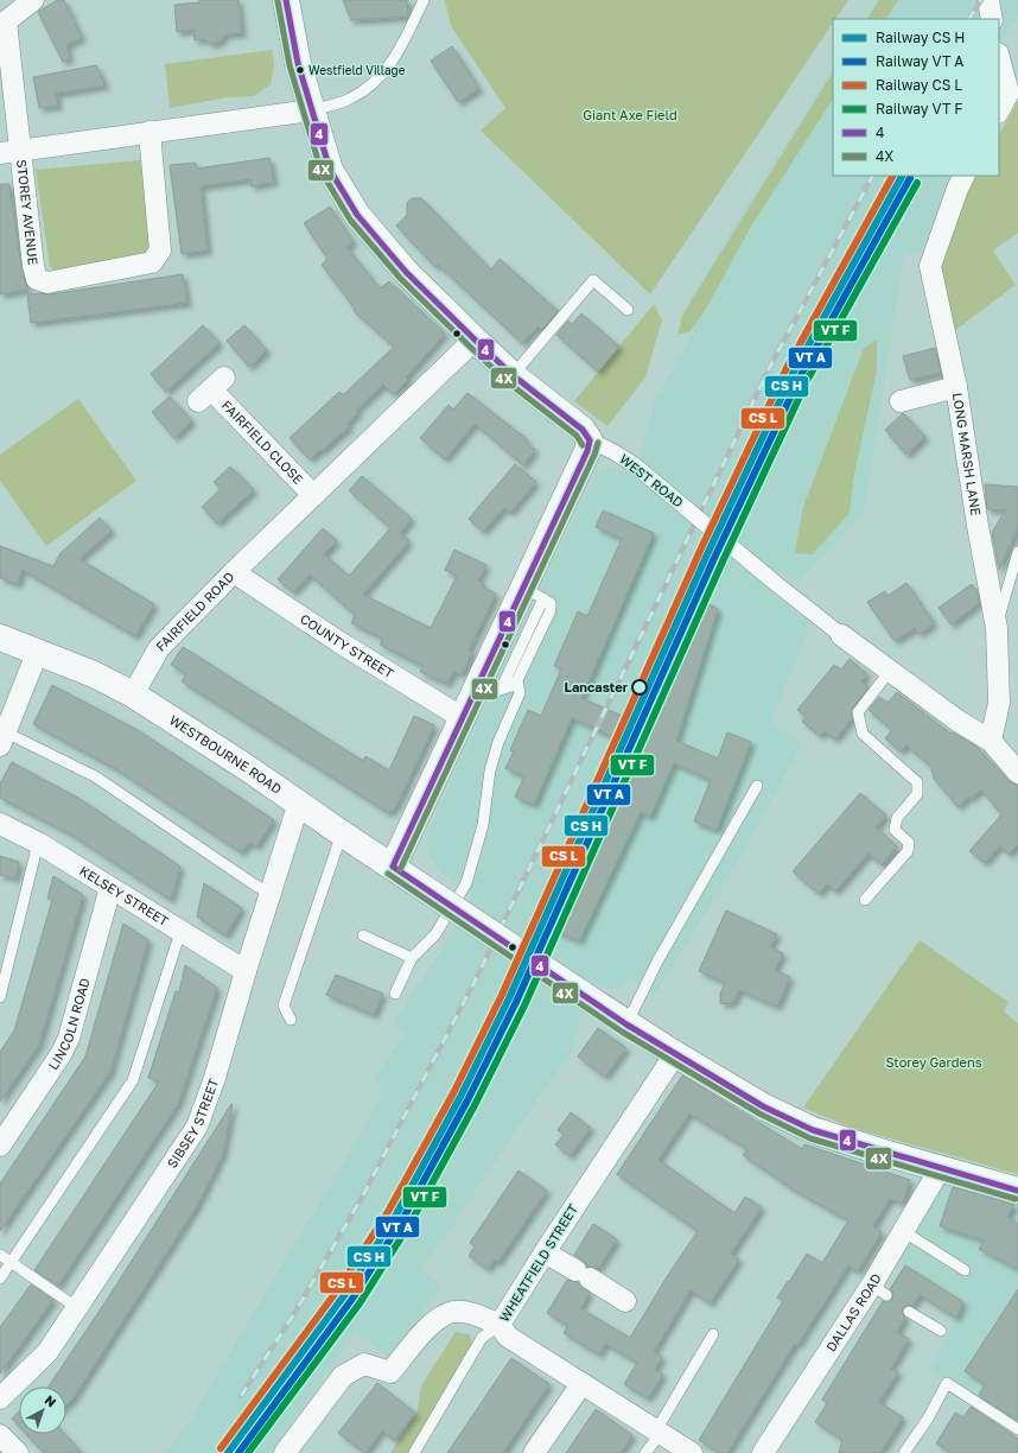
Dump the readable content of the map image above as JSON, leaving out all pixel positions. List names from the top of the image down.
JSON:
{
  "streets": {
    "street": [
      "STOREY AVENUE",
      "FAIRFIELD CLOSE",
      "LONG MARSH LANE",
      "WEST ROAD",
      "FAIRFIELD ROAD",
      "COUNTY STREET",
      "WESTBOURNE ROAD",
      "KELSEY STREET",
      "LINCOLN ROAD",
      "SIBSEY STREET",
      "WHEATFIELD STREET",
      "DALLAS ROAD"
    ]
  },
  "crossings": [
    ["FAIRFIELD CLOSE", "FAIRFIELD ROAD"],
    ["LONG MARSH LANE", "WEST ROAD"],
    ["FAIRFIELD ROAD", "COUNTY STREET"],
    ["FAIRFIELD ROAD", "WESTBOURNE ROAD"],
    ["WESTBOURNE ROAD", "SIBSEY STREET"],
    ["WESTBOURNE ROAD", "WHEATFIELD STREET"],
    ["WESTBOURNE ROAD", "DALLAS ROAD"],
    ["KELSEY STREET", "LINCOLN ROAD"],
    ["KELSEY STREET", "SIBSEY STREET"]
  ],
  "parks": ["Giant Axe Field", "Storey Gardens"],
  "places": ["Westfield Village", "Lancaster"],
  "lines": ["transit line 4", "transit line 4X"],
  "legend": [
    "Railway CS H",
    "Railway VT A",
    "Railway CS L",
    "Railway VT F",
    "4",
    "4X"
  ],
  "north": "top right"
}
